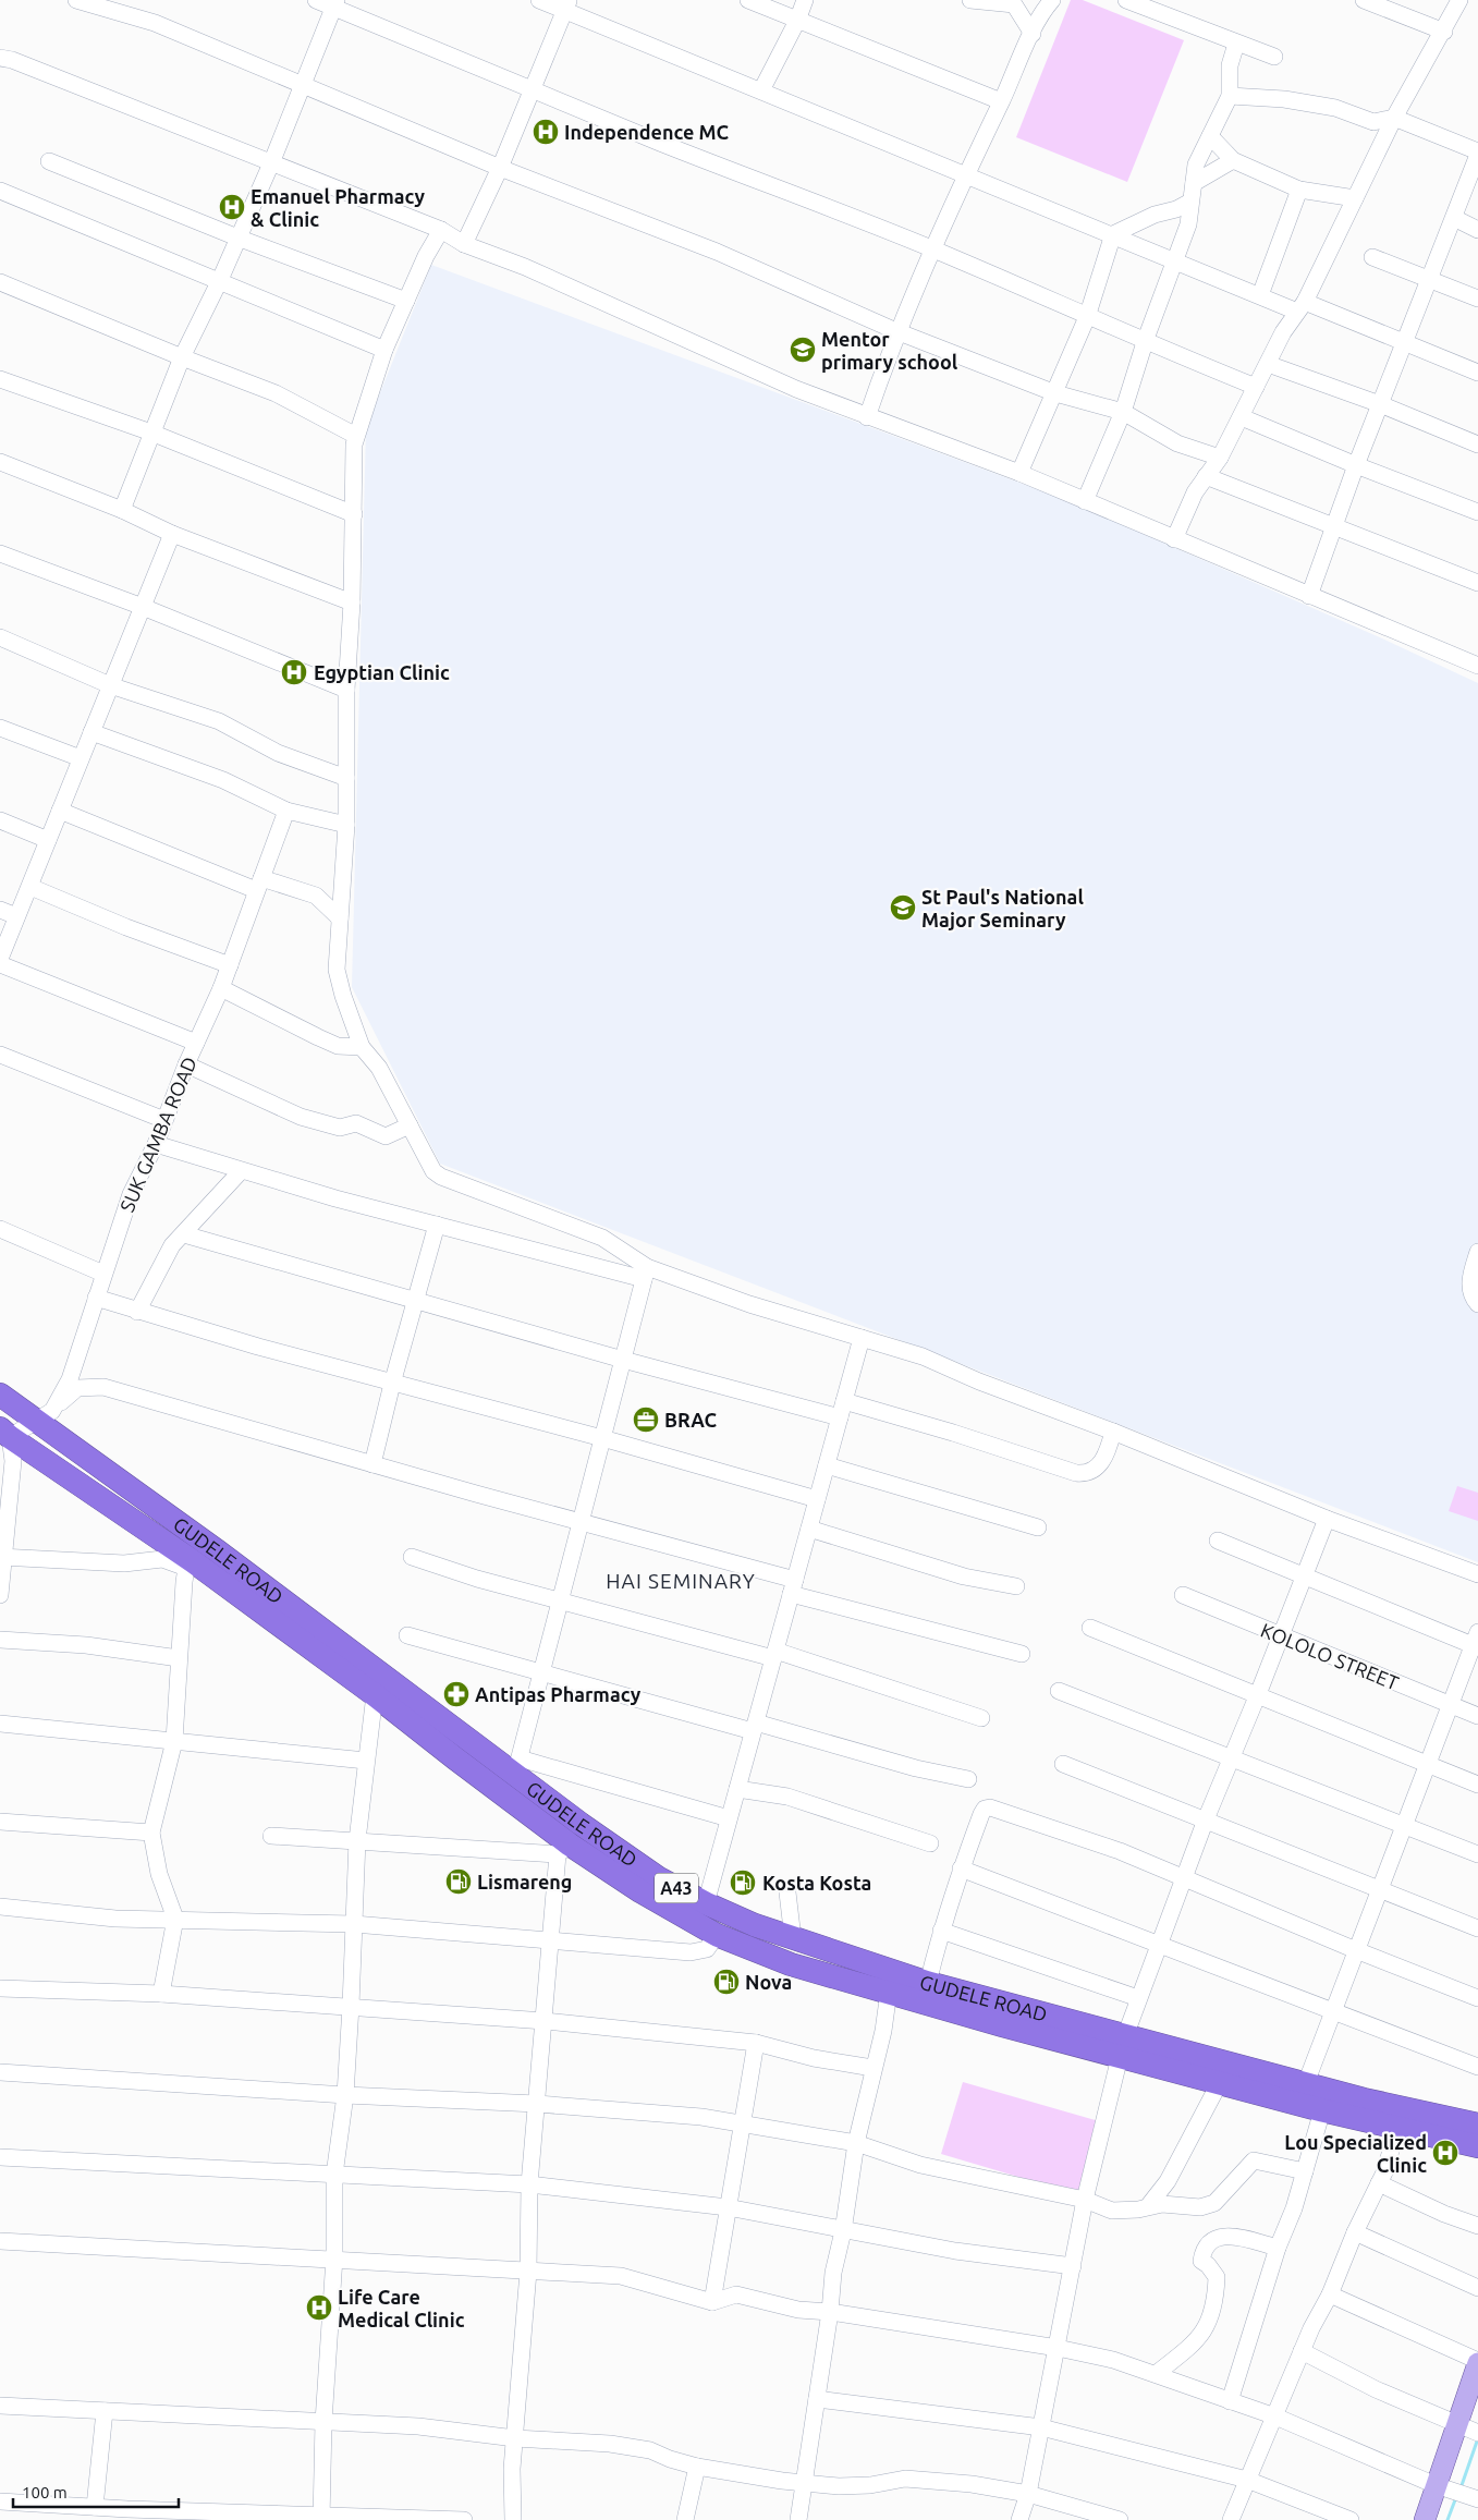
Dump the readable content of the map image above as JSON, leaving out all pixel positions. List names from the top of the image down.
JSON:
{
  "streets": {
    "highway": ["GUDELE ROAD", "A43"],
    "street": ["SUK GAMBA ROAD", "KOLOLO STREET"]
  },
  "crossings": [
    ["SUK GAMBA ROAD", "GUDELE ROAD"]
  ],
  "districts": ["HAI SEMINARY"],
  "places": {
    "hospital": [
      "Independence MC",
      "Emanuel Pharmacy & Clinic",
      "Egyptian Clinic",
      "Lou Specialized Clinic",
      "Life Care Medical Clinic"
    ],
    "school or university": ["Mentor primary school", "St Paul's National Major Seminary"],
    "office": ["BRAC"],
    "pharmacy": ["Antipas Pharmacy"],
    "fuel station": ["Lismareng", "Kosta Kosta", "Nova"]
  },
  "scale_bar": "100 m"
}
